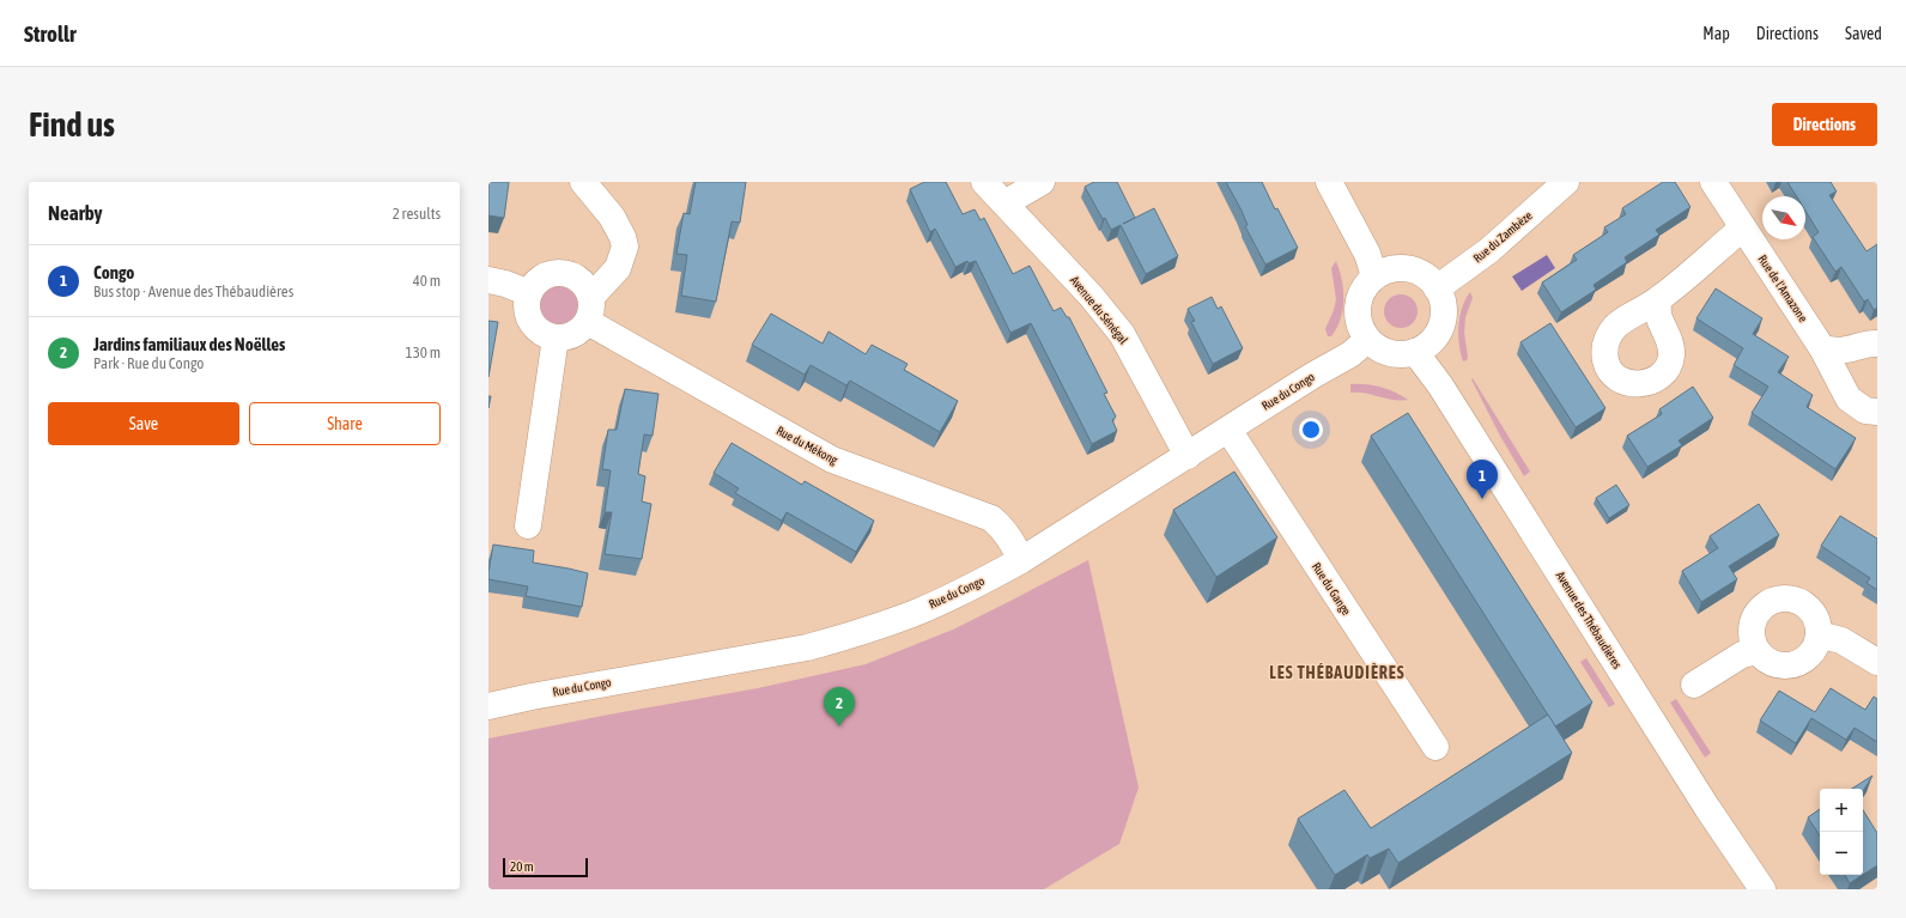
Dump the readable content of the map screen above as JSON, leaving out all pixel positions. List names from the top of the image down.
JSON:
{
  "streets": {
    "street": [
      "Rue du Zambèze",
      "Rue de l'Amazone",
      "Avenue du Sénégal",
      "Rue du Congo",
      "Rue du Mékong",
      "Rue du Gange",
      "Avenue des Thébaudières"
    ]
  },
  "crossings": [
    ["Rue du Zambèze", "Rue du Congo"],
    ["Rue du Zambèze", "Avenue des Thébaudières"],
    ["Avenue du Sénégal", "Rue du Congo"],
    ["Rue du Congo", "Rue du Mékong"],
    ["Rue du Congo", "Rue du Gange"],
    ["Rue du Congo", "Avenue des Thébaudières"]
  ],
  "districts": ["LES THÉBAUDIÈRES"],
  "scale_bar": "20 m",
  "north": "bottom right",
  "page": {
    "header": "Strollr",
    "nav": ["Map", "Directions", "Saved"],
    "buttons": [
      "Directions",
      ["Save", "Share"]
    ],
    "title": "Find us",
    "heading": ["Nearby", "2 results"],
    "list": [
      {
        "mark": "1",
        "name": "Congo",
        "note": "Bus stop · Avenue des Thébaudières",
        "value": "40 m"
      },
      {
        "mark": "2",
        "name": "Jardins familiaux des Noëlles",
        "note": "Park · Rue du Congo",
        "value": "130 m"
      }
    ],
    "pins": ["1", "2"],
    "map_buttons": ["+", "−"],
    "scale": "20 m"
  }
}
